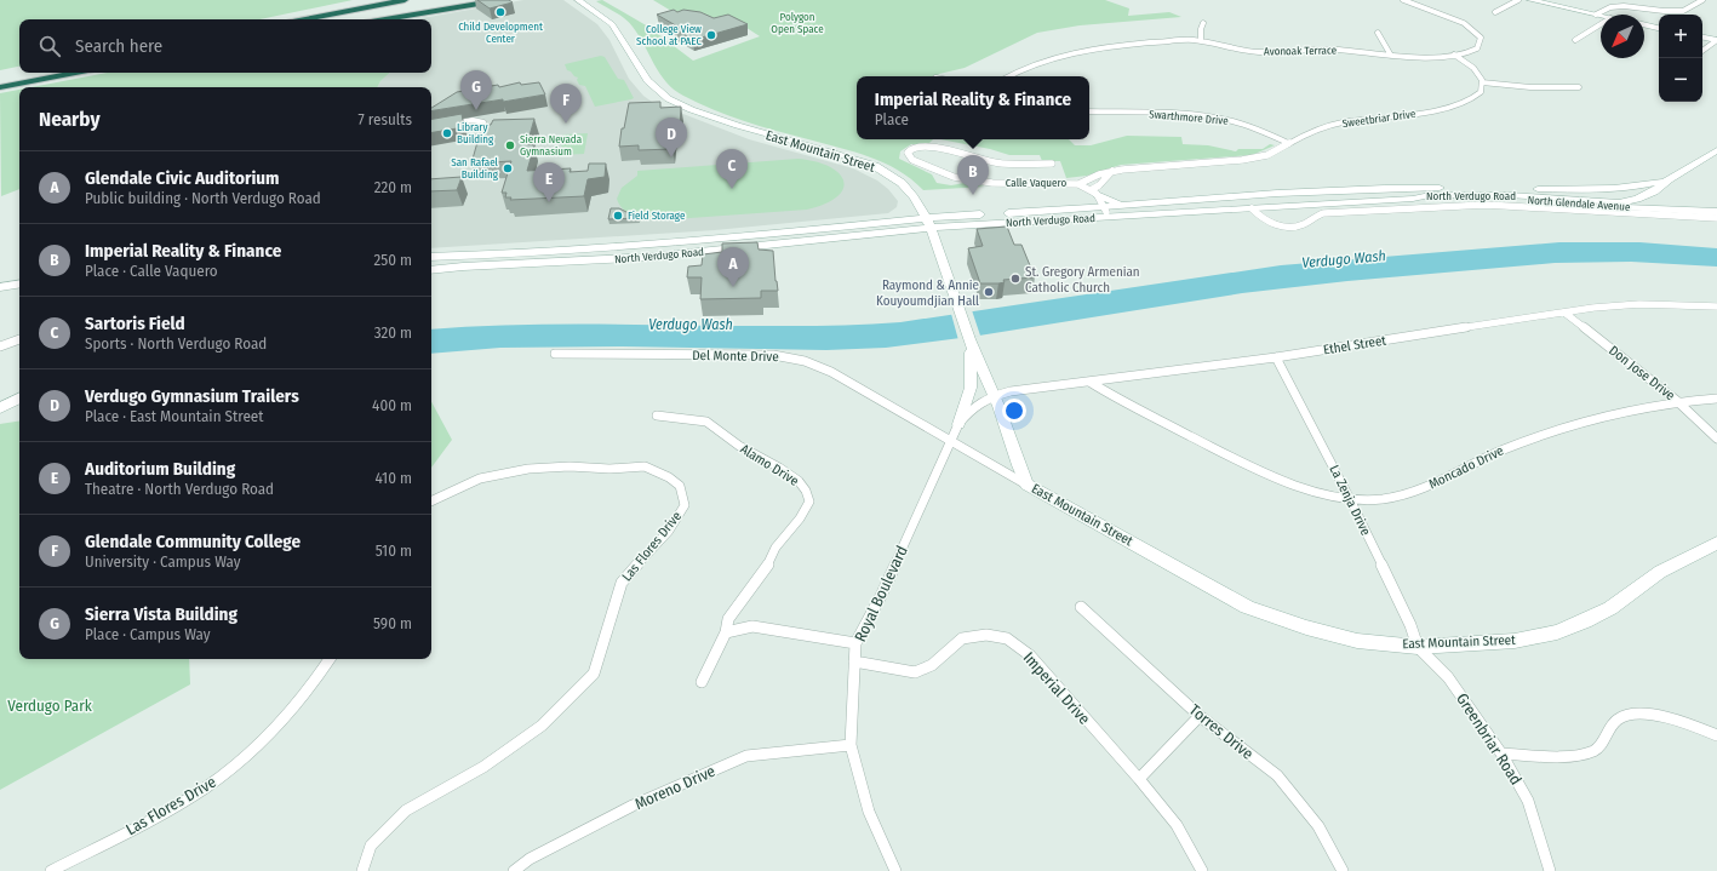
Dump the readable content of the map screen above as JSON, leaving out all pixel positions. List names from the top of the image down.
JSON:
{
  "streets": {
    "main road": ["East Mountain Street", "North Verdugo Road", "North Glendale Avenue"],
    "street": [
      "Avonoak Terrace",
      "Swarthmore Drive",
      "Sweetbriar Drive",
      "Calle Vaquero",
      "Ethel Street",
      "Del Monte Drive",
      "Don Jose Drive",
      "Alamo Drive",
      "Moncado Drive",
      "La Zenja Drive",
      "Las Flores Drive",
      "Royal Boulevard",
      "Imperial Drive",
      "Torres Drive",
      "Greenbriar Road",
      "Moreno Drive"
    ]
  },
  "crossings": [
    ["Swarthmore Drive", "Sweetbriar Drive"],
    ["Sweetbriar Drive", "Calle Vaquero"],
    ["East Mountain Street", "North Verdugo Road"],
    ["East Mountain Street", "Ethel Street"],
    ["East Mountain Street", "Del Monte Drive"],
    ["East Mountain Street", "La Zenja Drive"],
    ["East Mountain Street", "Royal Boulevard"],
    ["East Mountain Street", "Greenbriar Road"],
    ["North Verdugo Road", "North Glendale Avenue"],
    ["Ethel Street", "Don Jose Drive"],
    ["Ethel Street", "Moncado Drive"],
    ["Ethel Street", "La Zenja Drive"],
    ["Ethel Street", "Royal Boulevard"],
    ["Del Monte Drive", "Royal Boulevard"],
    ["Don Jose Drive", "Moncado Drive"],
    ["Moncado Drive", "La Zenja Drive"],
    ["La Zenja Drive", "Greenbriar Road"],
    ["Royal Boulevard", "Imperial Drive"],
    ["Royal Boulevard", "Moreno Drive"]
  ],
  "water": ["Verdugo Wash"],
  "parks": ["Polygon Open Space", "Verdugo Park"],
  "places": [
    "Child Development Center",
    "College View School at PAEC",
    "Library Building",
    "Sierra Nevada Gymnasium",
    "San Rafael Building",
    "Field Storage",
    "St. Gregory Armenian Catholic Church",
    "Raymond & Annie Kouyoumdjian Hall"
  ],
  "north": "bottom left",
  "page": {
    "map_buttons": ["+", "−"],
    "search": "Search here",
    "pins": [
      "G",
      "F",
      "D",
      "C",
      "B",
      "E",
      "A"
    ],
    "popup": ["Imperial Reality & Finance", "Place"],
    "heading": ["Nearby", "7 results"],
    "list": [
      {
        "mark": "A",
        "name": "Glendale Civic Auditorium",
        "note": "Public building · North Verdugo Road",
        "value": "220 m"
      },
      {
        "mark": "B",
        "name": "Imperial Reality & Finance",
        "note": "Place · Calle Vaquero",
        "value": "250 m"
      },
      {
        "mark": "C",
        "name": "Sartoris Field",
        "note": "Sports · North Verdugo Road",
        "value": "320 m"
      },
      {
        "mark": "D",
        "name": "Verdugo Gymnasium Trailers",
        "note": "Place · East Mountain Street",
        "value": "400 m"
      },
      {
        "mark": "E",
        "name": "Auditorium Building",
        "note": "Theatre · North Verdugo Road",
        "value": "410 m"
      },
      {
        "mark": "F",
        "name": "Glendale Community College",
        "note": "University · Campus Way",
        "value": "510 m"
      },
      {
        "mark": "G",
        "name": "Sierra Vista Building",
        "note": "Place · Campus Way",
        "value": "590 m"
      }
    ]
  }
}
